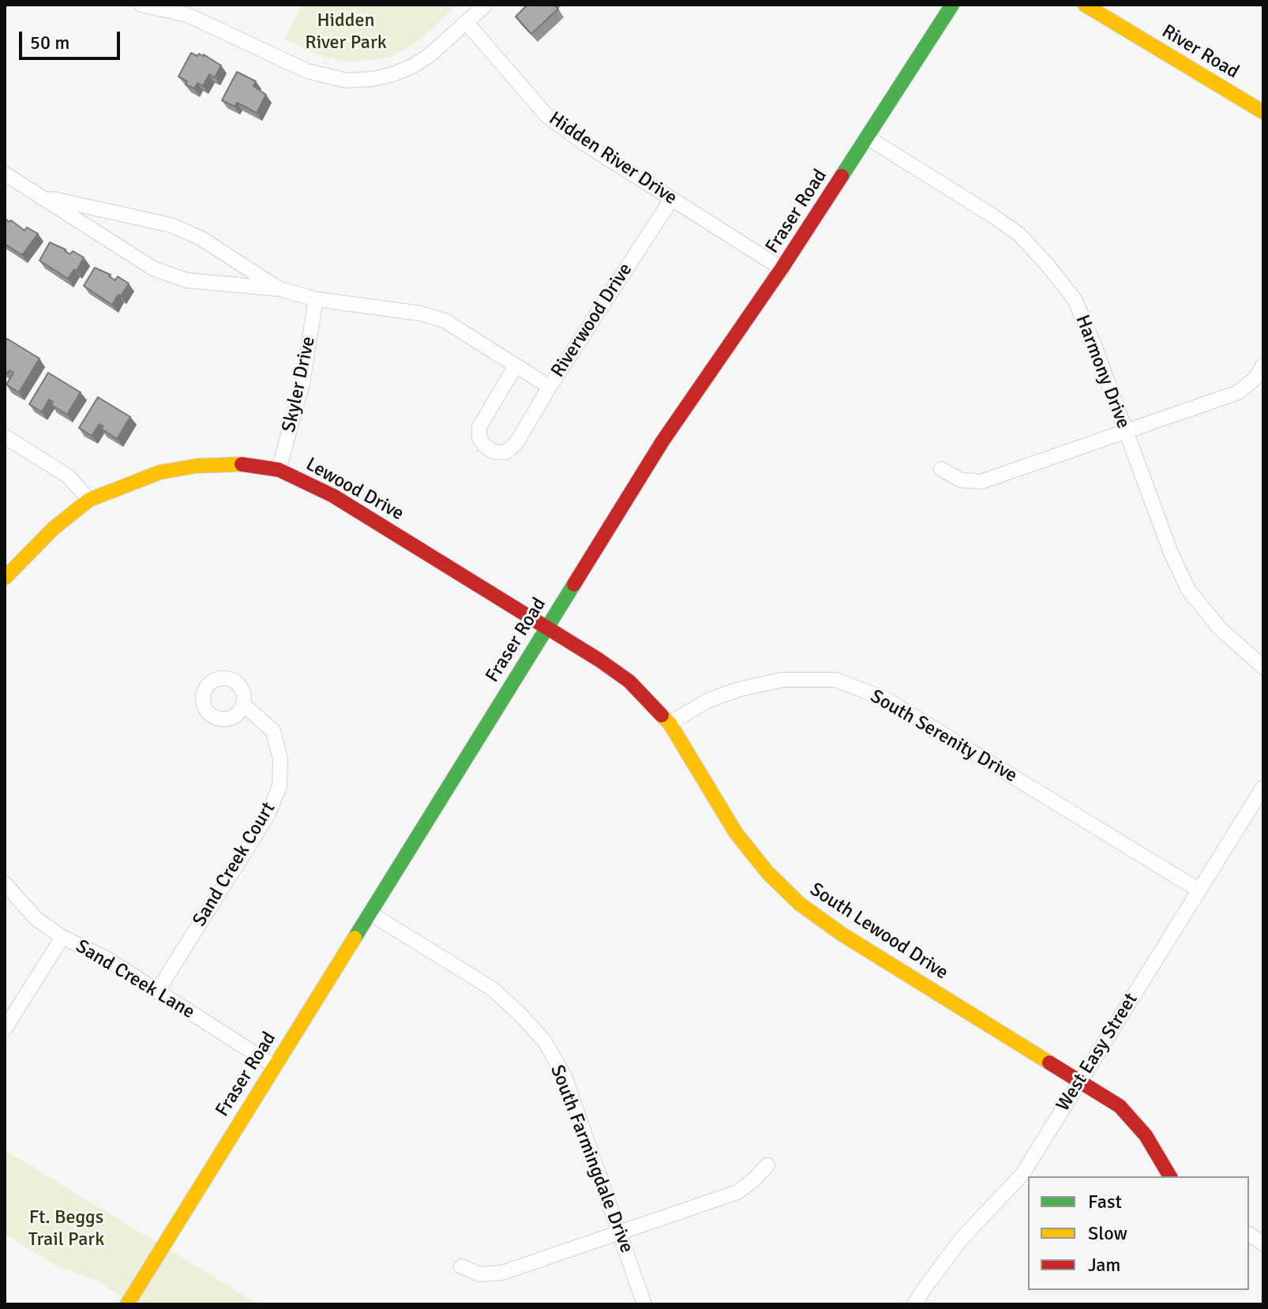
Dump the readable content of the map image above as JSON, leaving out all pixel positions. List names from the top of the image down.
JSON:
{
  "streets": {
    "street": [
      "River Road",
      "Hidden River Drive",
      "Fraser Road",
      "Riverwood Drive",
      "Harmony Drive",
      "Skyler Drive",
      "Lewood Drive",
      "South Serenity Drive",
      "Sand Creek Court",
      "South Lewood Drive",
      "Sand Creek Lane",
      "West Easy Street",
      "South Farmingdale Drive"
    ]
  },
  "crossings": [
    ["Hidden River Drive", "Fraser Road"],
    ["Hidden River Drive", "Riverwood Drive"],
    ["Fraser Road", "Harmony Drive"],
    ["Fraser Road", "Lewood Drive"],
    ["Fraser Road", "South Lewood Drive"],
    ["Fraser Road", "Sand Creek Lane"],
    ["Fraser Road", "South Farmingdale Drive"],
    ["Riverwood Drive", "Skyler Drive"],
    ["Skyler Drive", "Lewood Drive"],
    ["Lewood Drive", "South Lewood Drive"],
    ["South Serenity Drive", "South Lewood Drive"],
    ["South Serenity Drive", "West Easy Street"],
    ["Sand Creek Court", "Sand Creek Lane"],
    ["South Lewood Drive", "West Easy Street"]
  ],
  "parks": ["Hidden River Park", "Ft. Beggs Trail Park"],
  "legend": ["Fast", "Slow", "Jam"],
  "scale_bar": "50 m"
}
